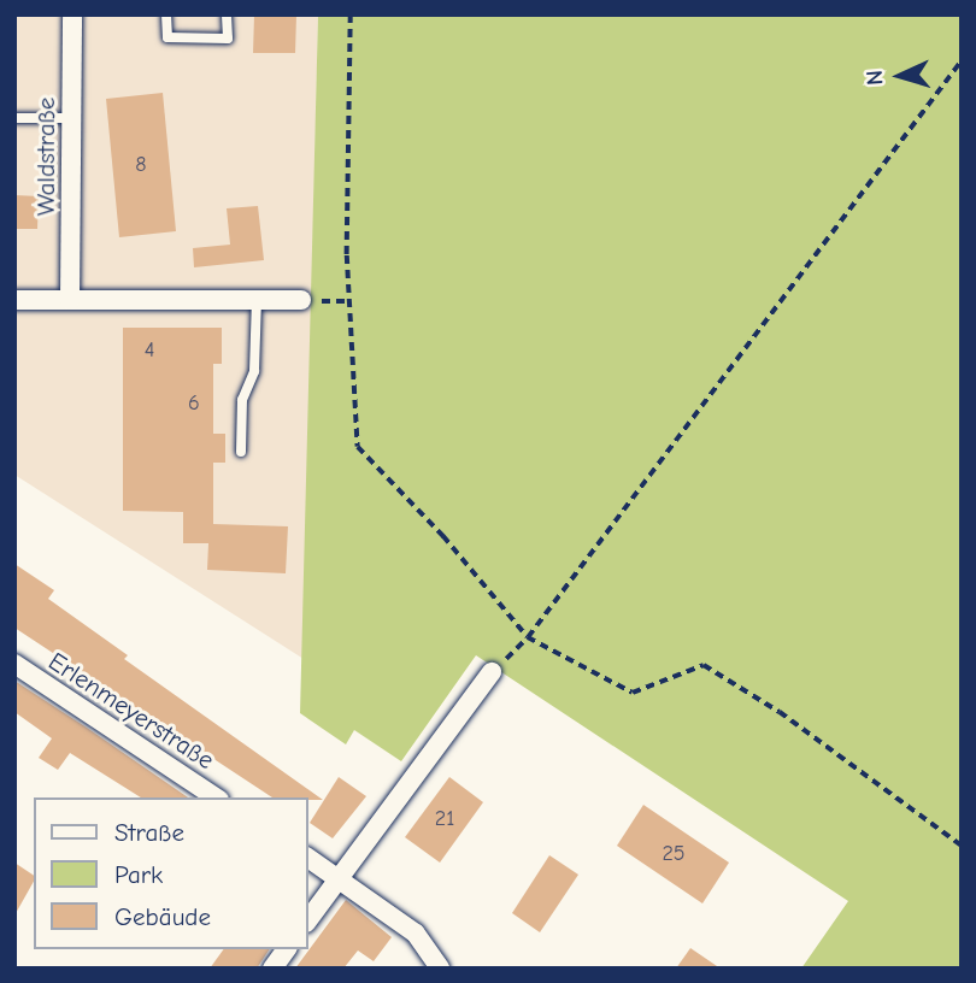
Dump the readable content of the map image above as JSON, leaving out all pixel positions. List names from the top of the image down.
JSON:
{
  "streets": {
    "street": ["Waldstraße", "Erlenmeyerstraße"]
  },
  "house_numbers": [
    "8",
    "4",
    "6",
    "21",
    "25"
  ],
  "legend": ["Straße", "Park", "Gebäude"],
  "north": "left"
}
